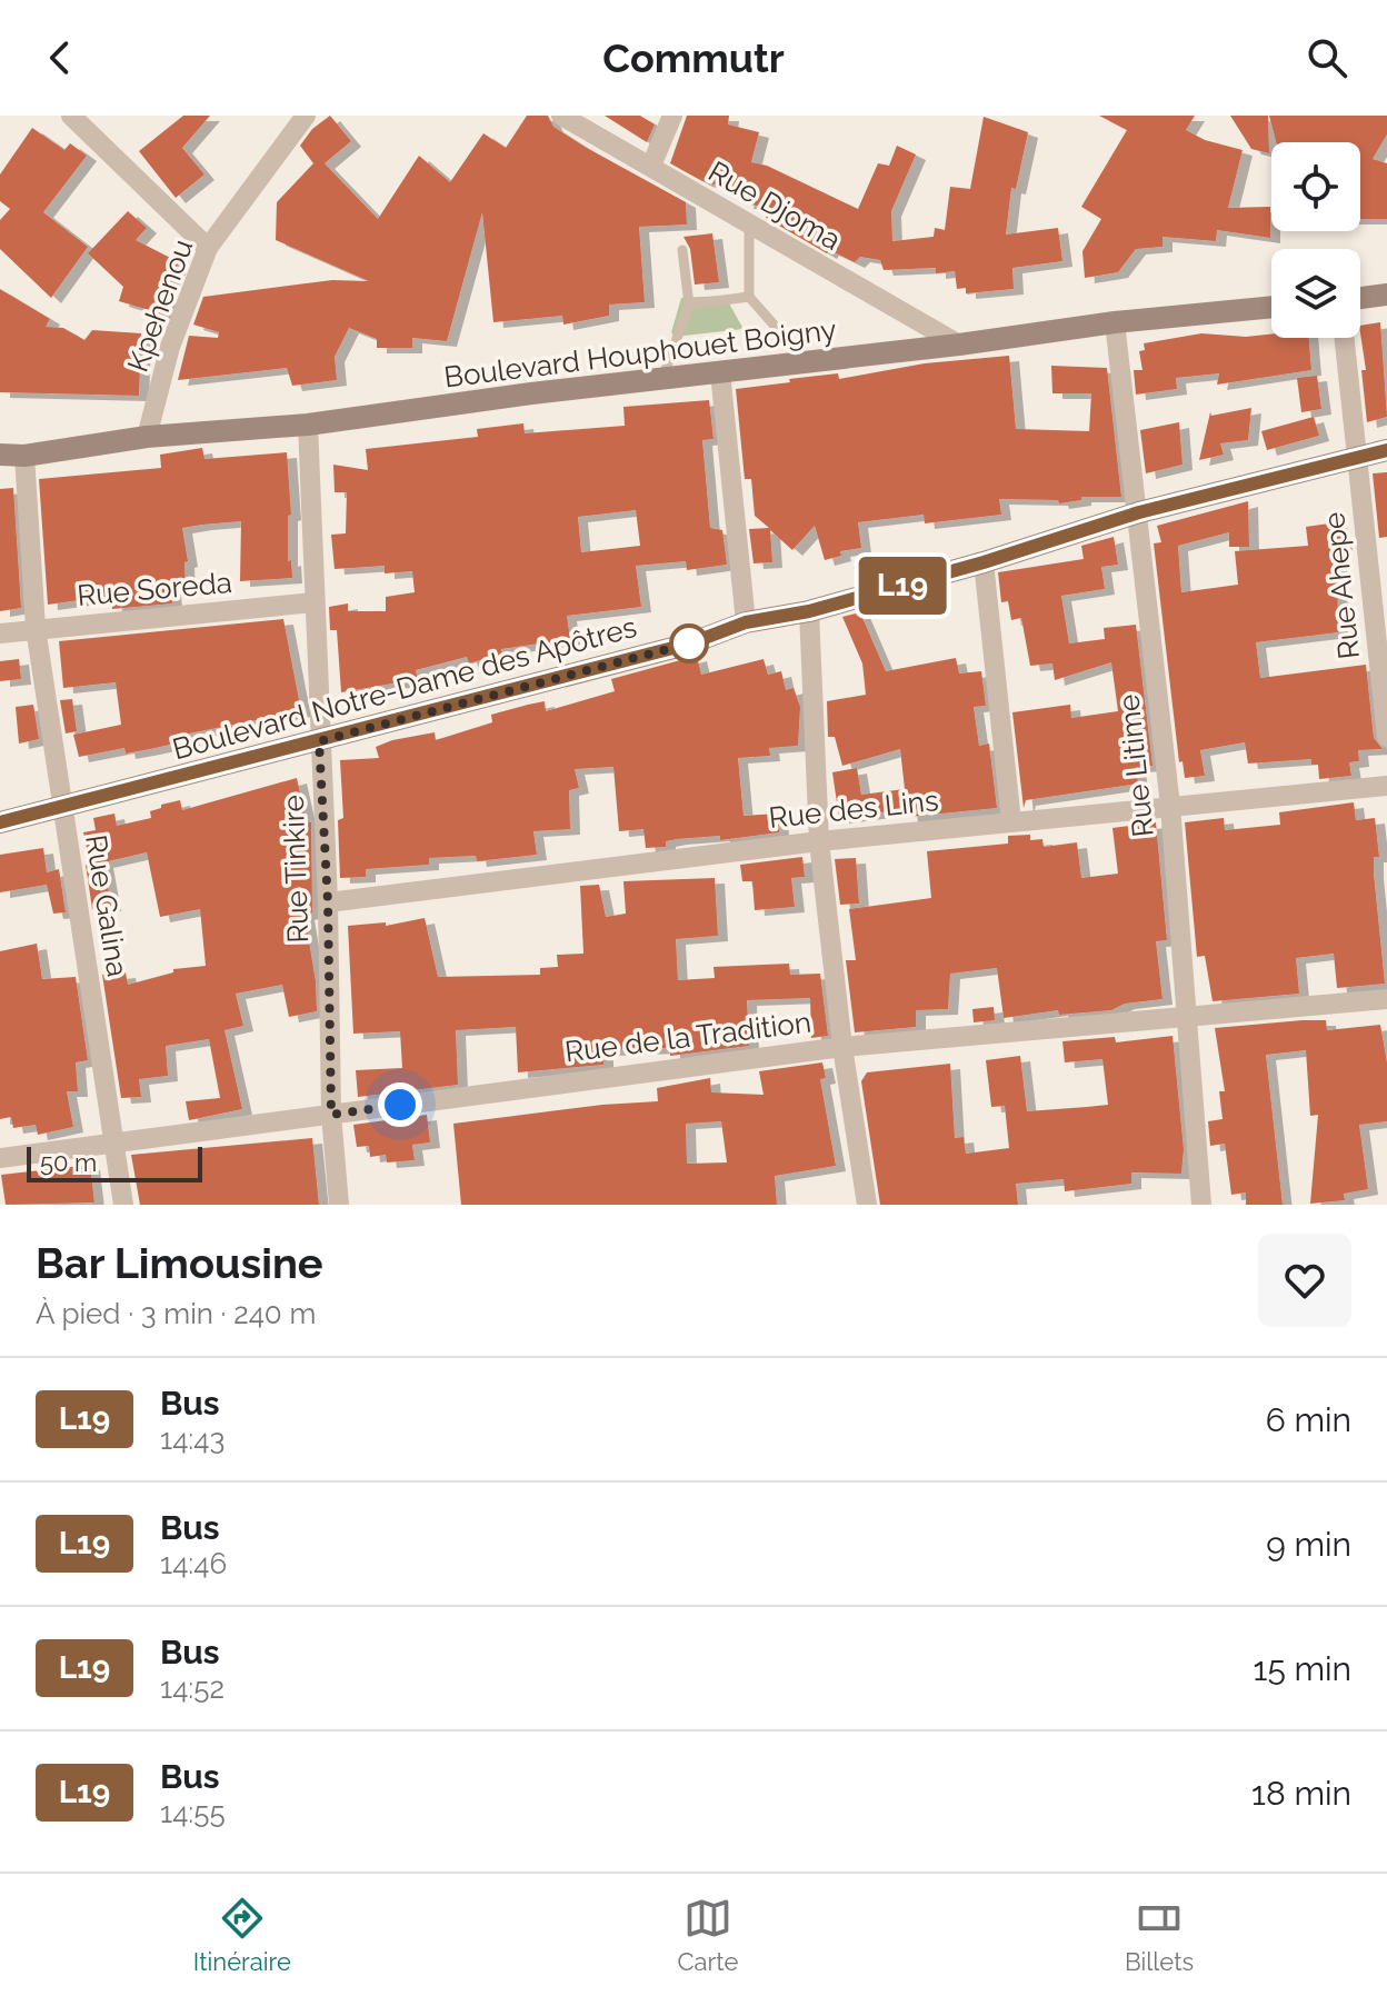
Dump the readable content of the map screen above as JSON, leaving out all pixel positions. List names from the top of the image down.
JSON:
{
  "streets": {
    "street": [
      "Rue Djoma",
      "Kpehenou",
      "Boulevard Houphouet Boigny",
      "Rue Ahepe",
      "Rue Soreda",
      "Boulevard Notre-Dame des Apôtres",
      "Rue Litime",
      "Rue des Lins",
      "Rue Tinkire",
      "Rue Galina",
      "Rue de la Tradition"
    ]
  },
  "crossings": [
    ["Rue Djoma", "Boulevard Houphouet Boigny"],
    ["Kpehenou", "Boulevard Houphouet Boigny"],
    ["Boulevard Houphouet Boigny", "Rue Litime"],
    ["Boulevard Houphouet Boigny", "Rue Tinkire"],
    ["Boulevard Houphouet Boigny", "Rue Galina"],
    ["Rue Ahepe", "Boulevard Notre-Dame des Apôtres"],
    ["Rue Soreda", "Rue Tinkire"],
    ["Rue Soreda", "Rue Galina"],
    ["Boulevard Notre-Dame des Apôtres", "Rue Litime"],
    ["Boulevard Notre-Dame des Apôtres", "Rue Tinkire"],
    ["Boulevard Notre-Dame des Apôtres", "Rue Galina"],
    ["Rue Litime", "Rue des Lins"],
    ["Rue Litime", "Rue de la Tradition"],
    ["Rue des Lins", "Rue Tinkire"],
    ["Rue Tinkire", "Rue de la Tradition"],
    ["Rue Galina", "Rue de la Tradition"]
  ],
  "lines": ["bus line L19"],
  "scale_bar": "50 m",
  "page": {
    "header": "Commutr",
    "on_map": "L19",
    "scale": "50 m",
    "heading": ["Bar Limousine", "À pied · 3 min · 240 m"],
    "list": [
      {
        "mark": "L19",
        "name": "Bus",
        "note": "14:43",
        "value": "6 min"
      },
      {
        "mark": "L19",
        "name": "Bus",
        "note": "14:46",
        "value": "9 min"
      },
      {
        "mark": "L19",
        "name": "Bus",
        "note": "14:52",
        "value": "15 min"
      },
      {
        "mark": "L19",
        "name": "Bus",
        "note": "14:55",
        "value": "18 min"
      }
    ],
    "tabs": ["Itinéraire", "Carte", "Billets"]
  }
}
